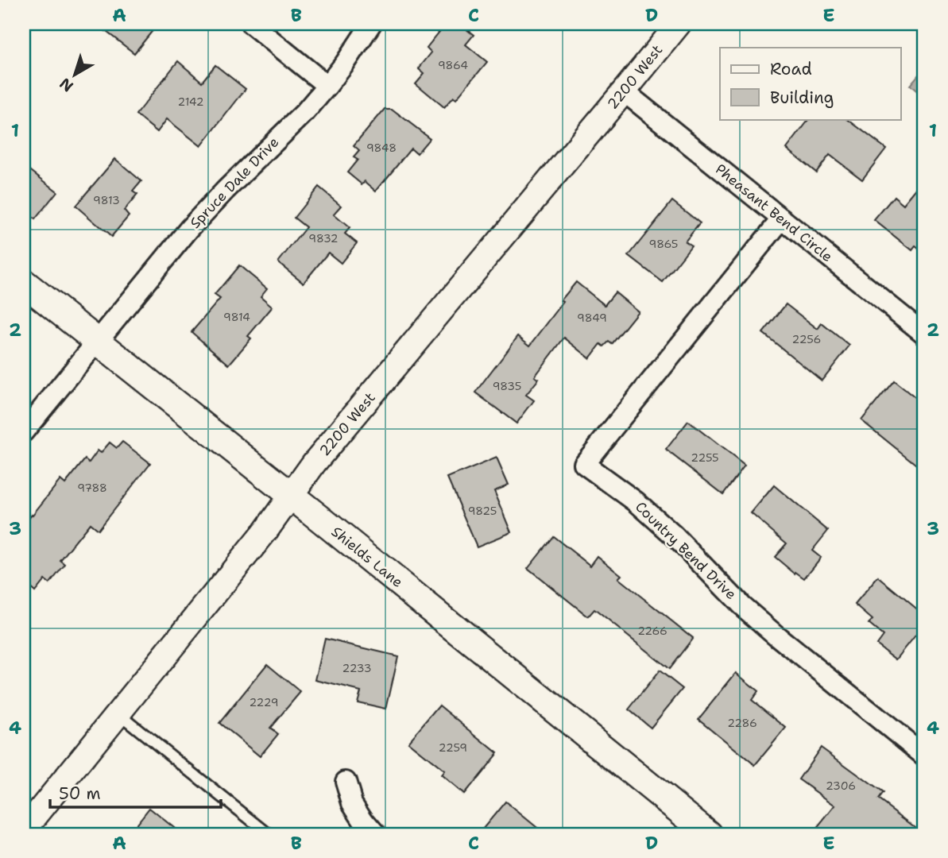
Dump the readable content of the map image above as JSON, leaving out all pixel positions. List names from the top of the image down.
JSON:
{
  "streets": {
    "main road": ["Shields Lane"],
    "street": [
      "2200 West",
      "Spruce Dale Drive",
      "Pheasant Bend Circle",
      "Country Bend Drive"
    ]
  },
  "crossings": [
    ["2200 West", "Pheasant Bend Circle"],
    ["2200 West", "Shields Lane"],
    ["Spruce Dale Drive", "Shields Lane"],
    ["Pheasant Bend Circle", "Country Bend Drive"]
  ],
  "house_numbers": [
    "9864",
    "2142",
    "9848",
    "9813",
    "9832",
    "9865",
    "9814",
    "9849",
    "2256",
    "9835",
    "2255",
    "9788",
    "9825",
    "2266",
    "2233",
    "2229",
    "2286",
    "2259",
    "2306"
  ],
  "legend": ["Road", "Building"],
  "scale_bar": "50 m",
  "north": "bottom left",
  "grid": {
    "columns": [
      "A",
      "B",
      "C",
      "D",
      "E"
    ],
    "rows": [
      "1",
      "2",
      "3",
      "4"
    ]
  }
}
